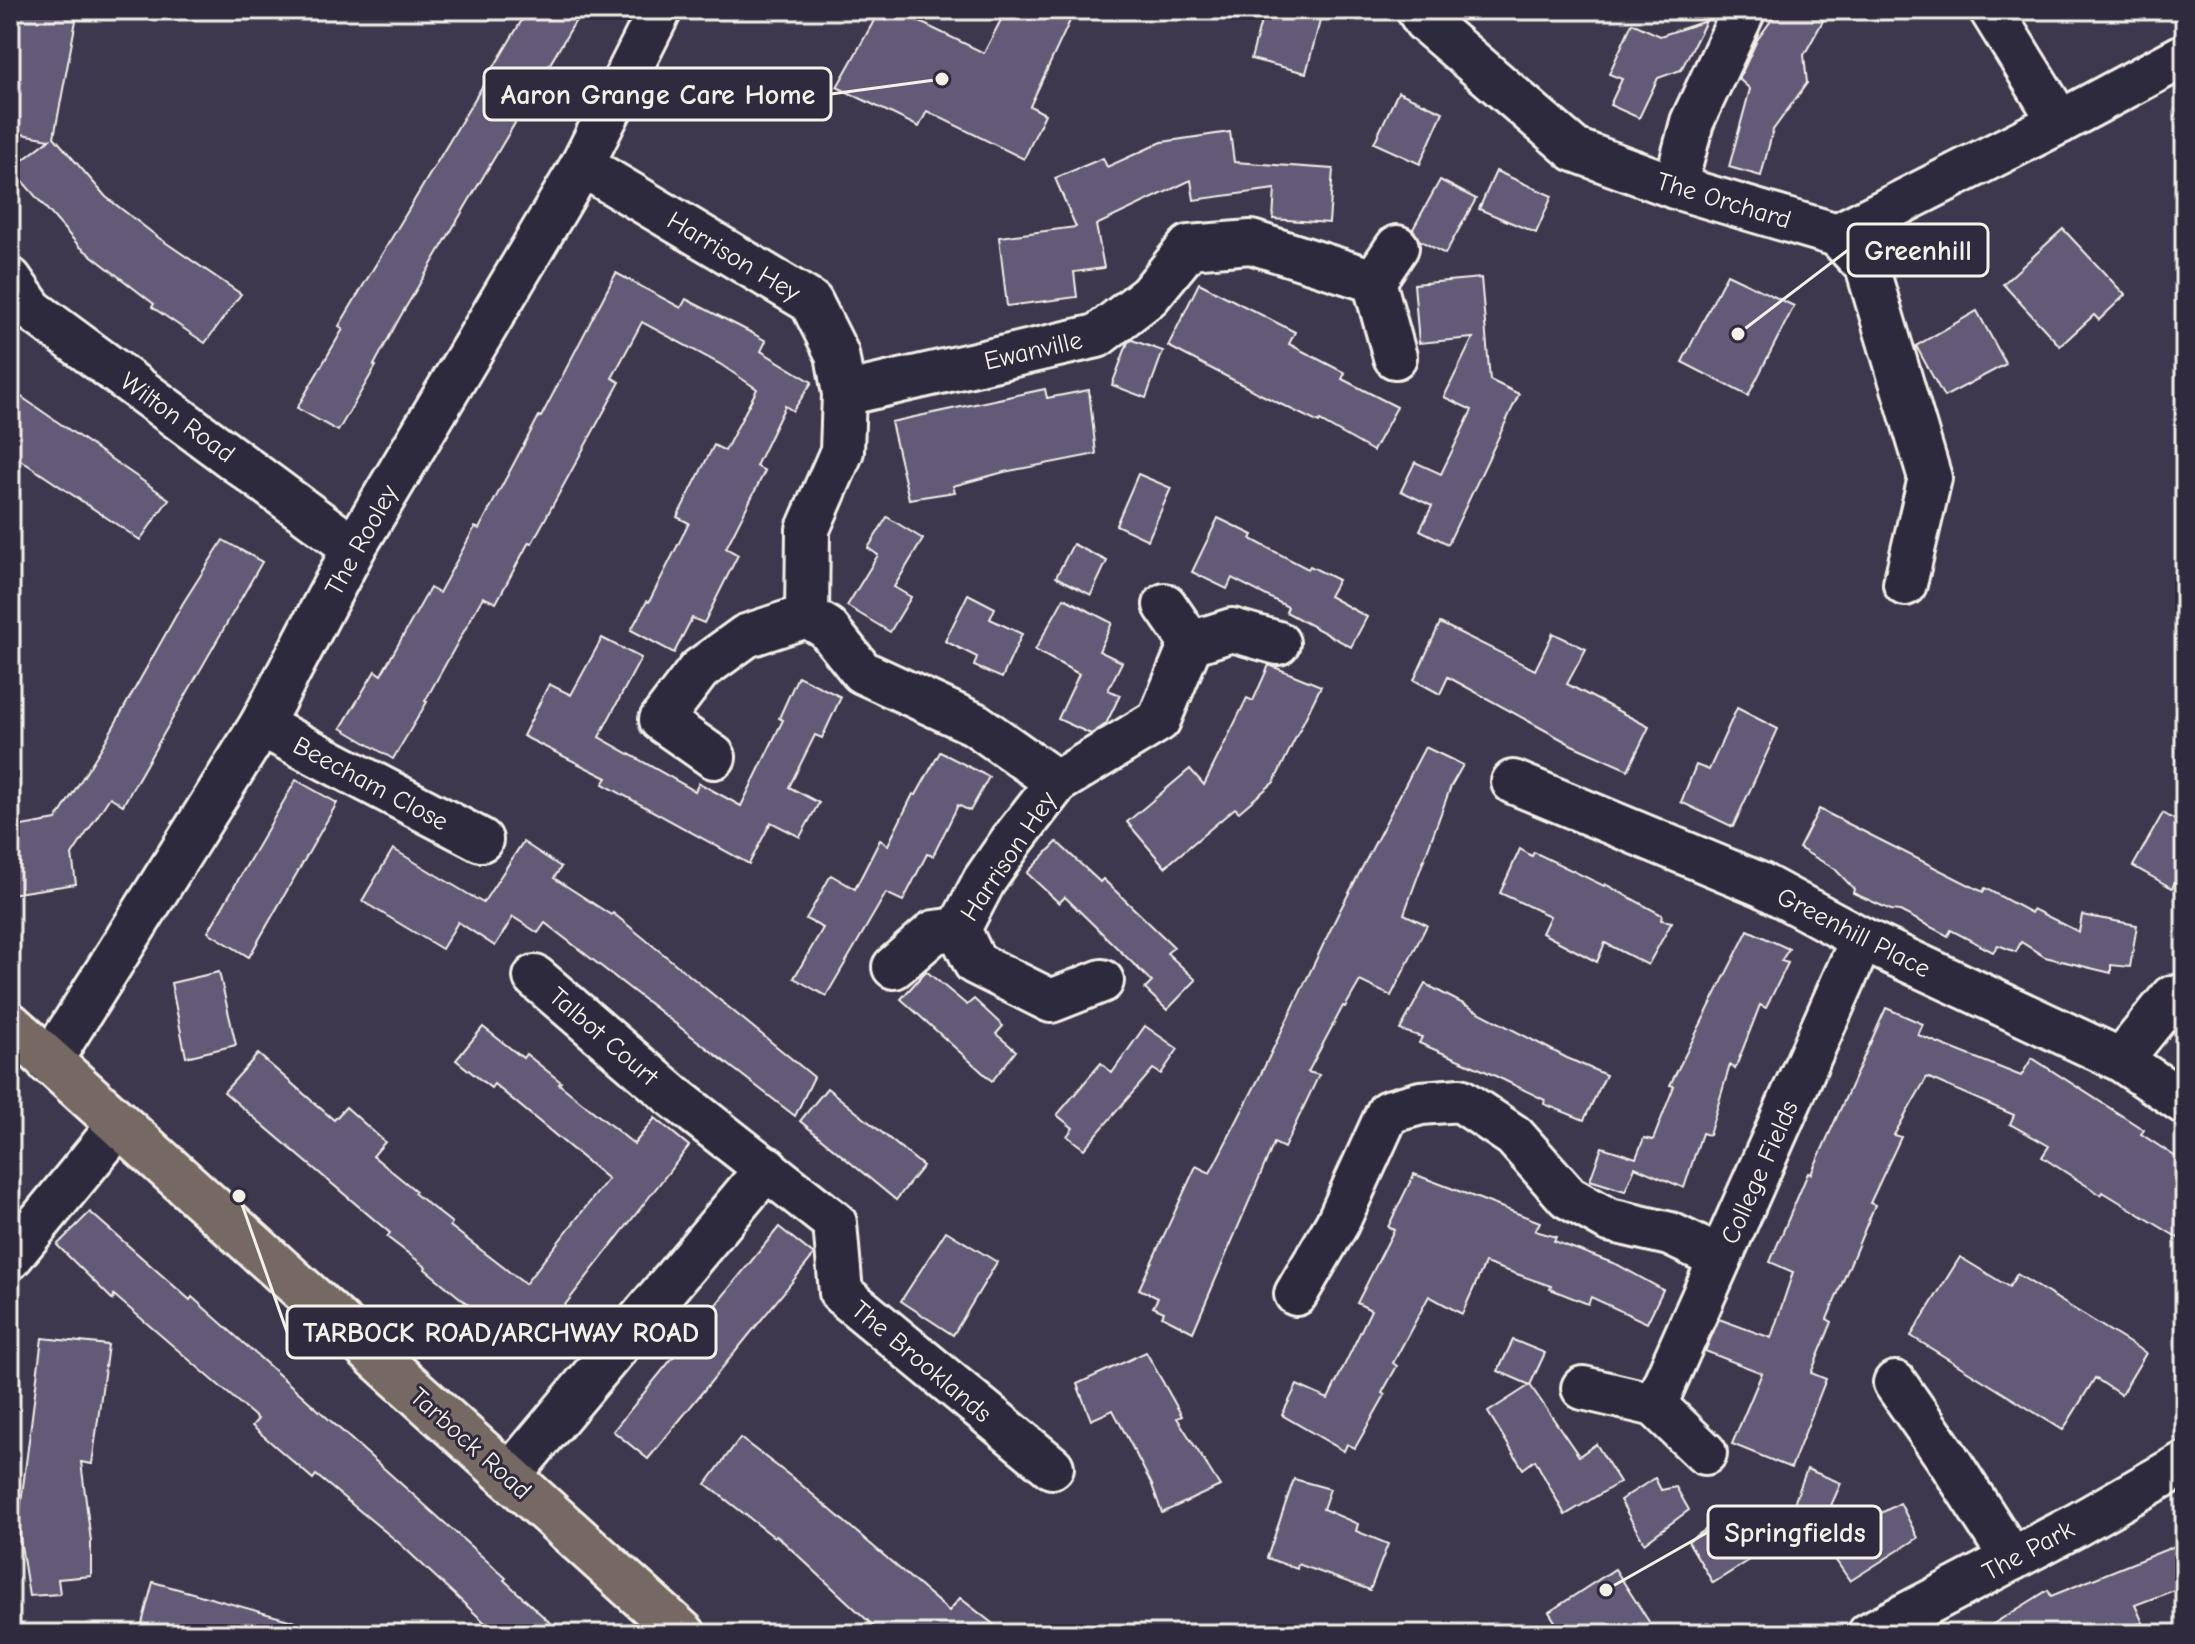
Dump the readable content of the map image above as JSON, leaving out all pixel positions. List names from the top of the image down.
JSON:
{
  "streets": {
    "main road": ["Tarbock Road"],
    "street": [
      "The Orchard",
      "Harrison Hey",
      "Ewanville",
      "Wilton Road",
      "The Rooley",
      "Beecham Close",
      "Greenhill Place",
      "Talbot Court",
      "College Fields",
      "The Brooklands",
      "The Park"
    ]
  },
  "crossings": [
    ["Harrison Hey", "Ewanville"],
    ["Harrison Hey", "The Rooley"],
    ["Wilton Road", "The Rooley"],
    ["The Rooley", "Beecham Close"],
    ["The Rooley", "Tarbock Road"],
    ["Greenhill Place", "College Fields"],
    ["Talbot Court", "The Brooklands"]
  ],
  "places": [
    "Aaron Grange Care Home",
    "Greenhill",
    "TARBOCK ROAD/ARCHWAY ROAD",
    "Springfields"
  ]
}
